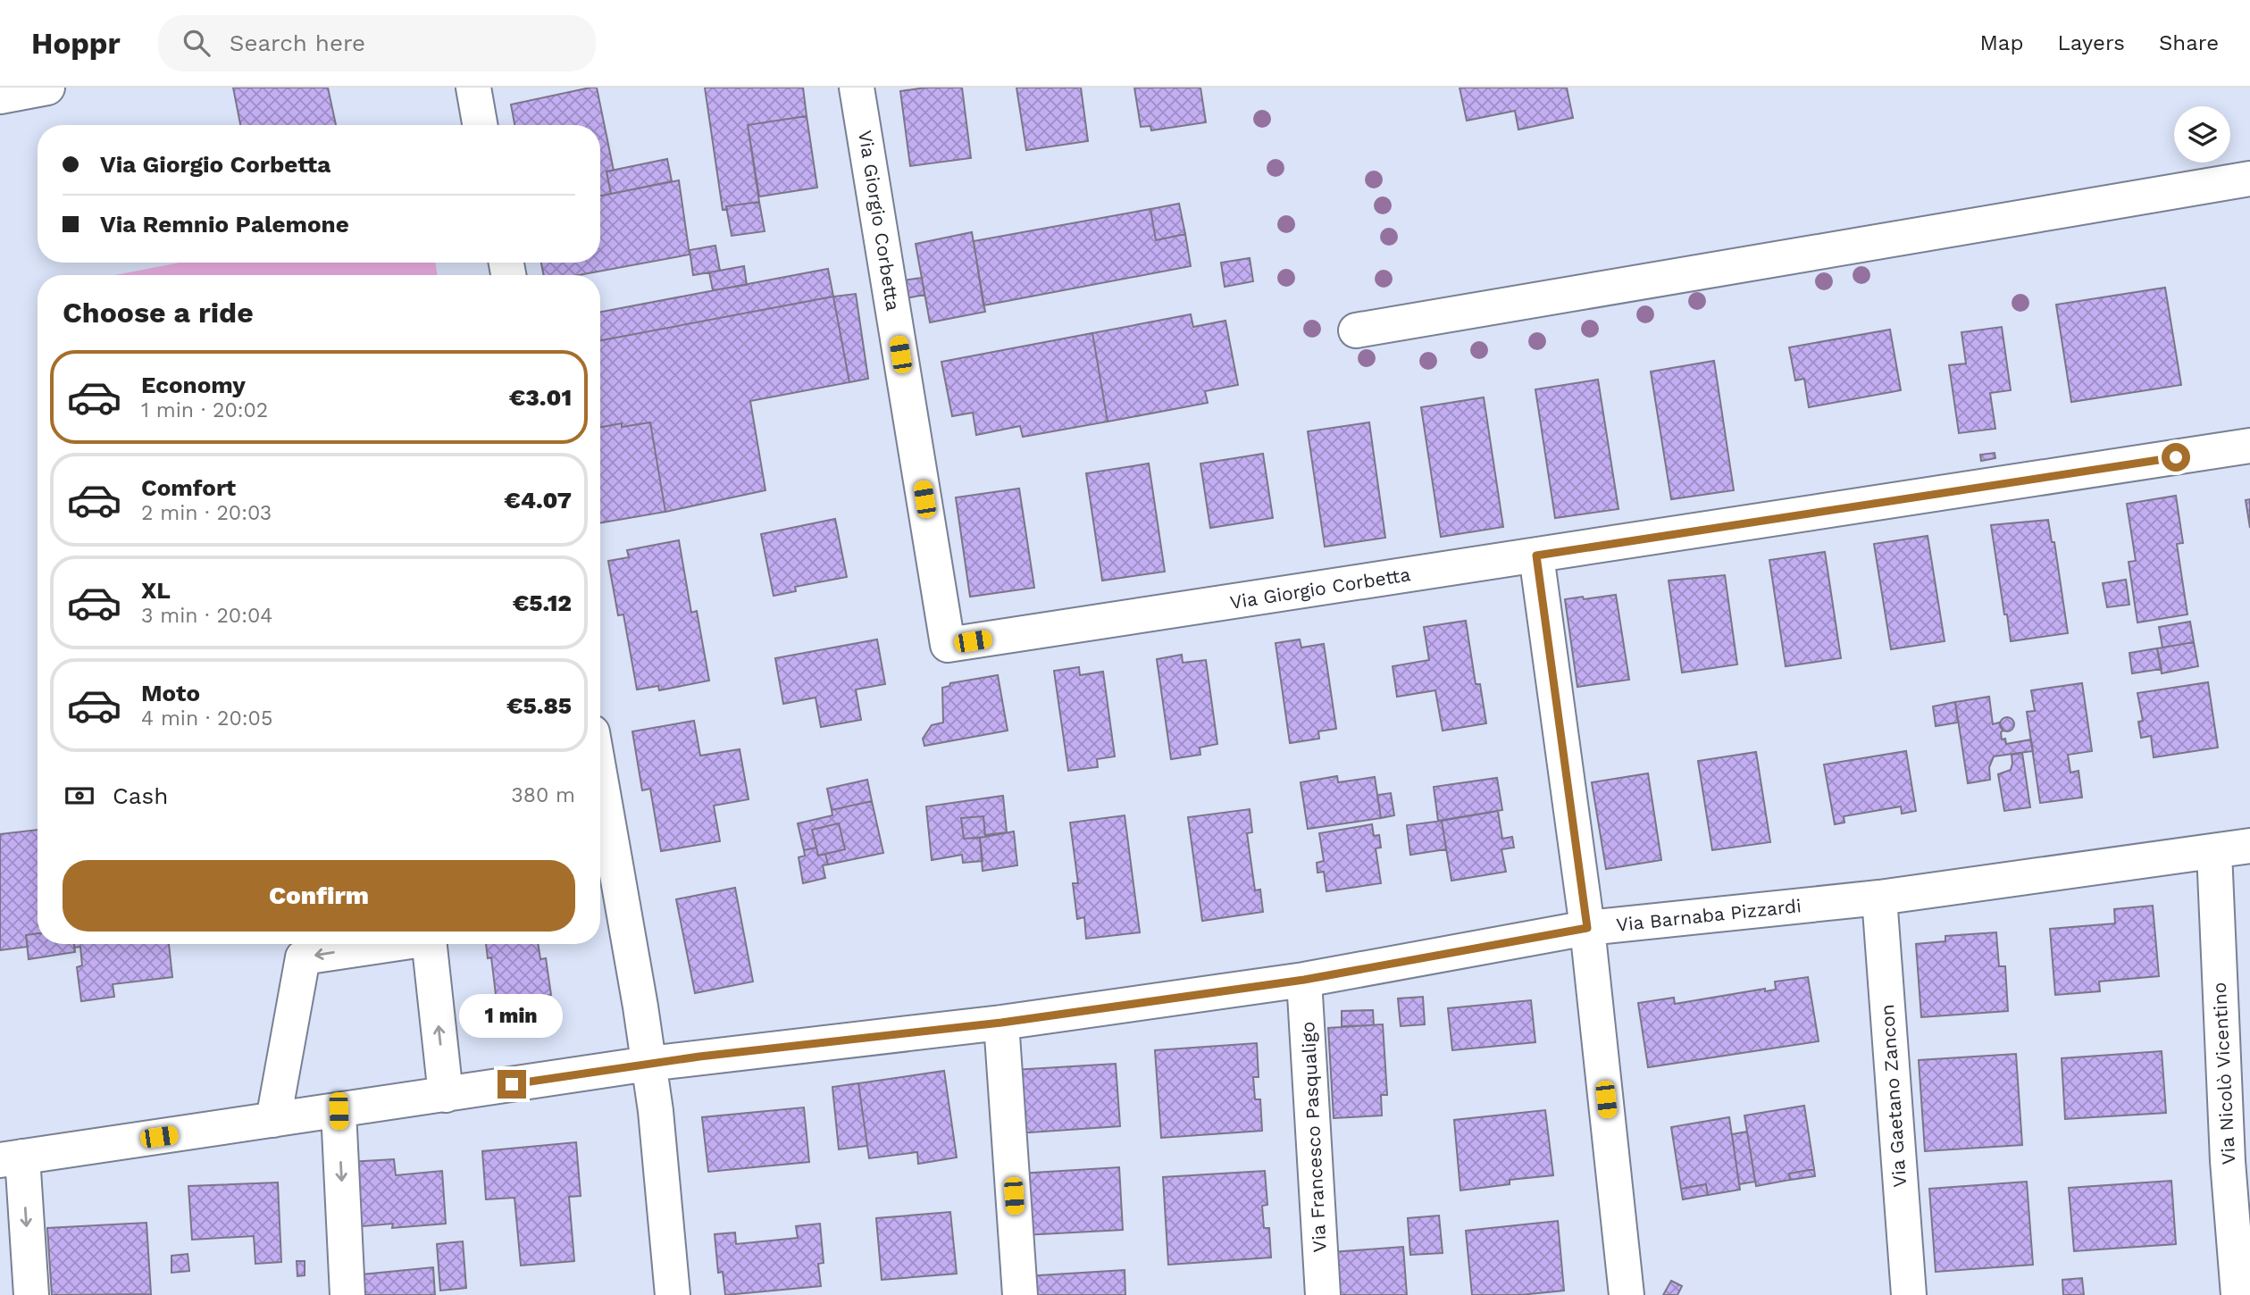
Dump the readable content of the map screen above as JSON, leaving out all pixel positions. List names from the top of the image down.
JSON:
{
  "streets": {
    "street": [
      "Via Giorgio Corbetta",
      "Via Barnaba Pizzardi",
      "Via Nicolò Vicentino",
      "Via Gaetano Zancon",
      "Via Francesco Pasqualigo"
    ]
  },
  "crossings": [
    ["Via Barnaba Pizzardi", "Via Nicolò Vicentino"],
    ["Via Barnaba Pizzardi", "Via Gaetano Zancon"],
    ["Via Barnaba Pizzardi", "Via Francesco Pasqualigo"]
  ],
  "page": {
    "header": "Hoppr",
    "search": "Search here",
    "nav": ["Map", "Layers", "Share"],
    "banner": ["Via Giorgio Corbetta", "Via Remnio Palemone"],
    "heading": "Choose a ride",
    "list": [
      {
        "name": "Economy",
        "note": "1 min · 20:02",
        "value": "€3.01"
      },
      {
        "name": "Comfort",
        "note": "2 min · 20:03",
        "value": "€4.07"
      },
      {
        "name": "XL",
        "note": "3 min · 20:04",
        "value": "€5.12"
      },
      {
        "name": "Moto",
        "note": "4 min · 20:05",
        "value": "€5.85"
      }
    ],
    "pay": ["Cash", "380 m"],
    "buttons": "Confirm",
    "bubble": "1 min"
  }
}
